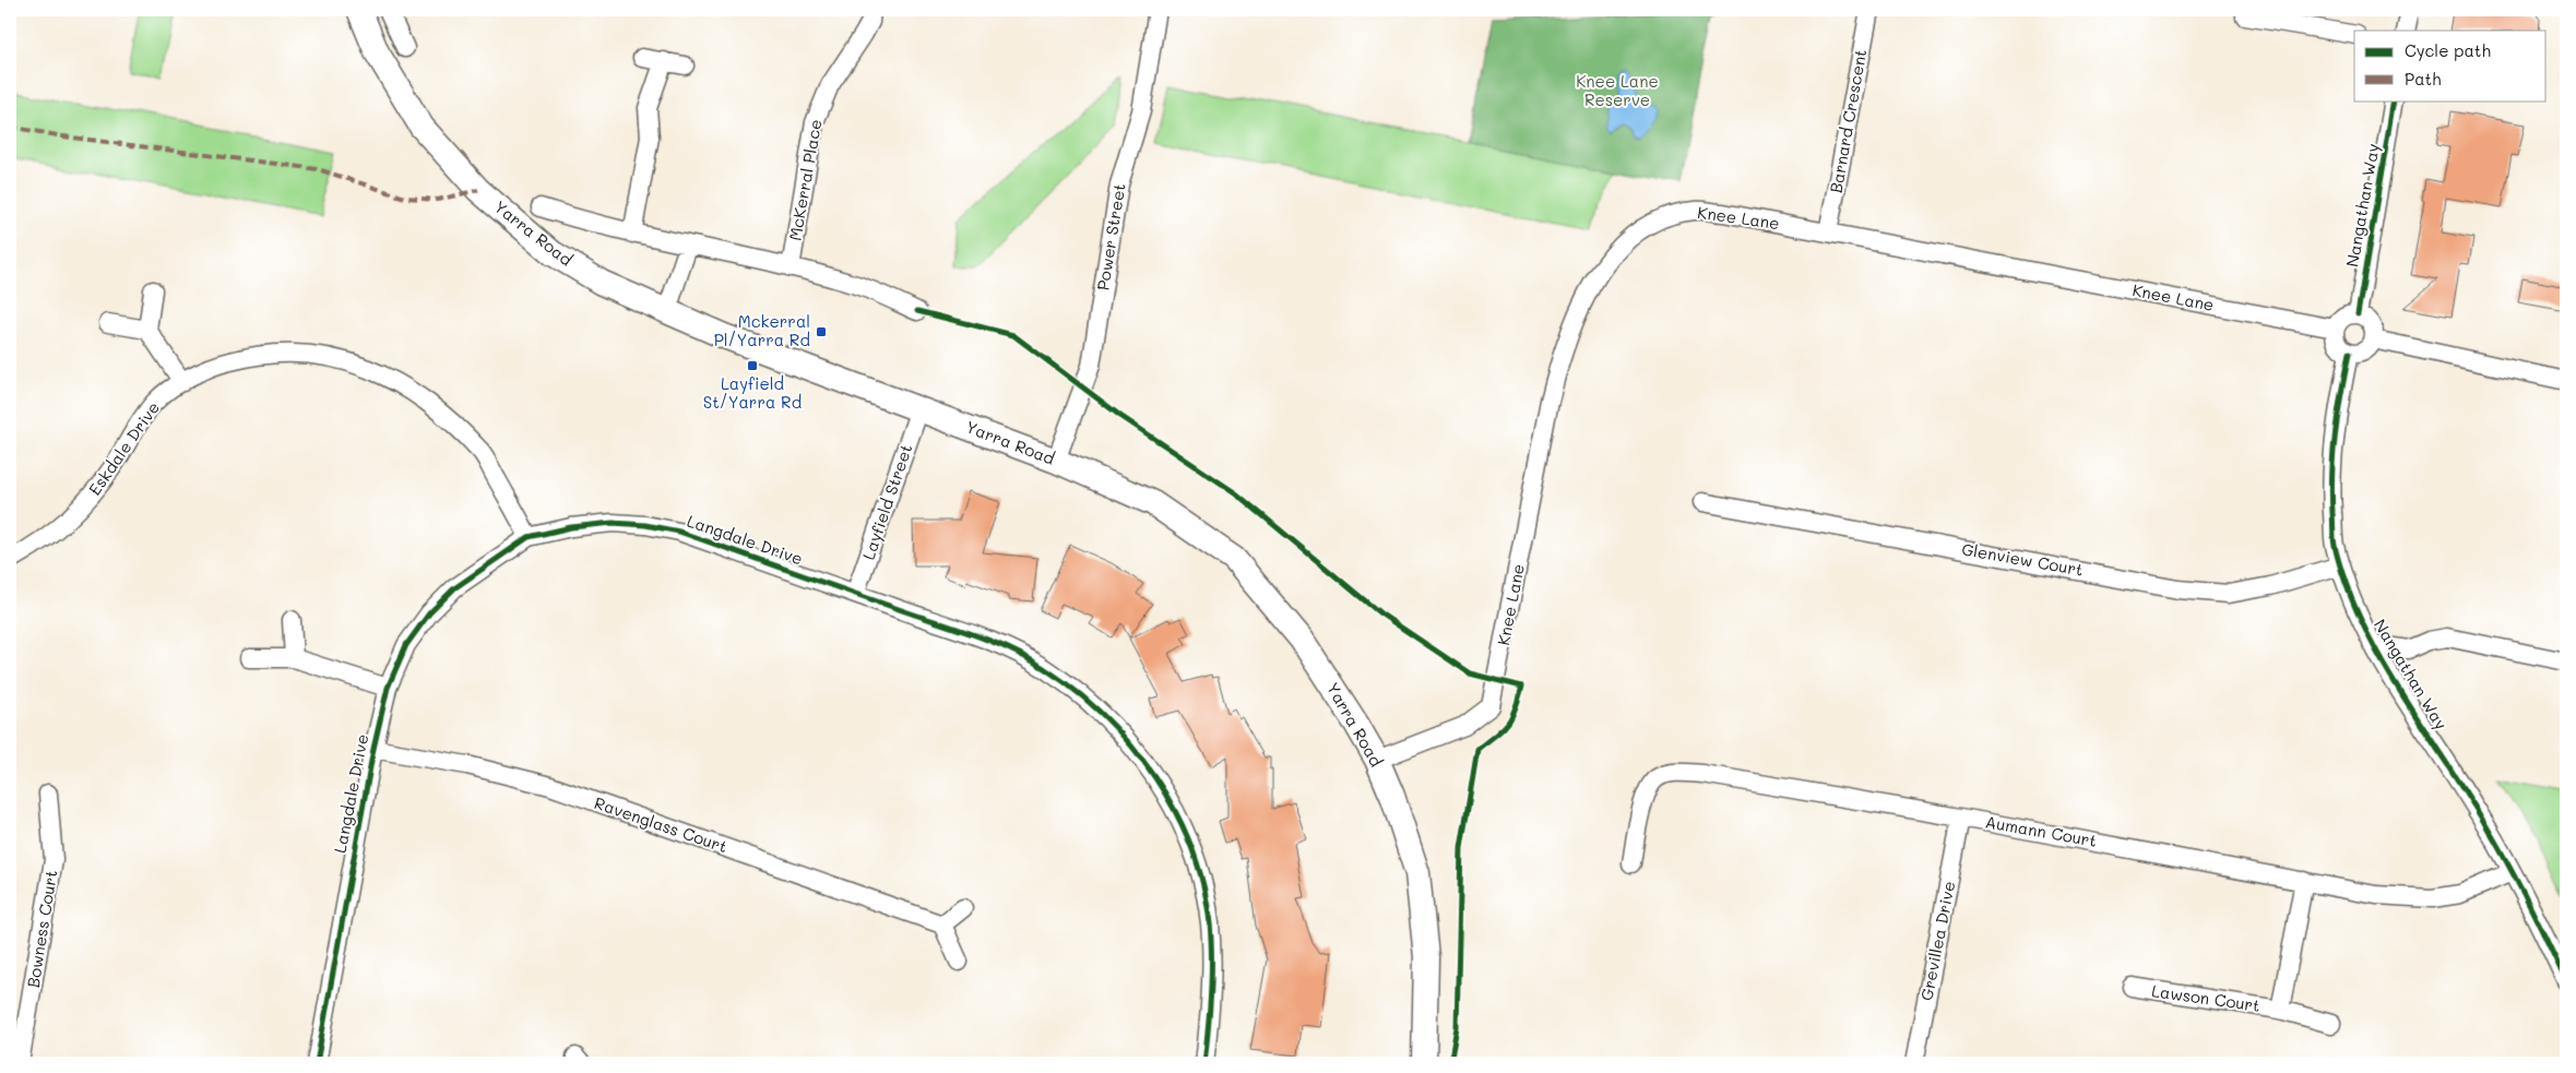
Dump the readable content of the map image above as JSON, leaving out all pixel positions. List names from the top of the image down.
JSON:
{
  "streets": {
    "main road": ["Yarra Road"],
    "street": [
      "Barnard Crescent",
      "McKerral Place",
      "Nangathan Way",
      "Knee Lane",
      "Power Street",
      "Eskdale Drive",
      "Layfield Street",
      "Langdale Drive",
      "Glenview Court",
      "Ravenglass Court",
      "Aumann Court",
      "Bowness Court",
      "Grevillea Drive",
      "Lawson Court"
    ]
  },
  "crossings": [
    ["Barnard Crescent", "Knee Lane"],
    ["Nangathan Way", "Knee Lane"],
    ["Nangathan Way", "Glenview Court"],
    ["Nangathan Way", "Aumann Court"],
    ["Knee Lane", "Yarra Road"],
    ["Yarra Road", "Power Street"],
    ["Yarra Road", "Layfield Street"],
    ["Eskdale Drive", "Langdale Drive"],
    ["Layfield Street", "Langdale Drive"],
    ["Langdale Drive", "Ravenglass Court"],
    ["Aumann Court", "Grevillea Drive"],
    ["Aumann Court", "Lawson Court"]
  ],
  "parks": ["Knee Lane Reserve"],
  "places": {
    "transit": ["Mckerral Pl/Yarra Rd", "Layfield St/Yarra Rd"]
  },
  "legend": ["Cycle path", "Path"]
}
